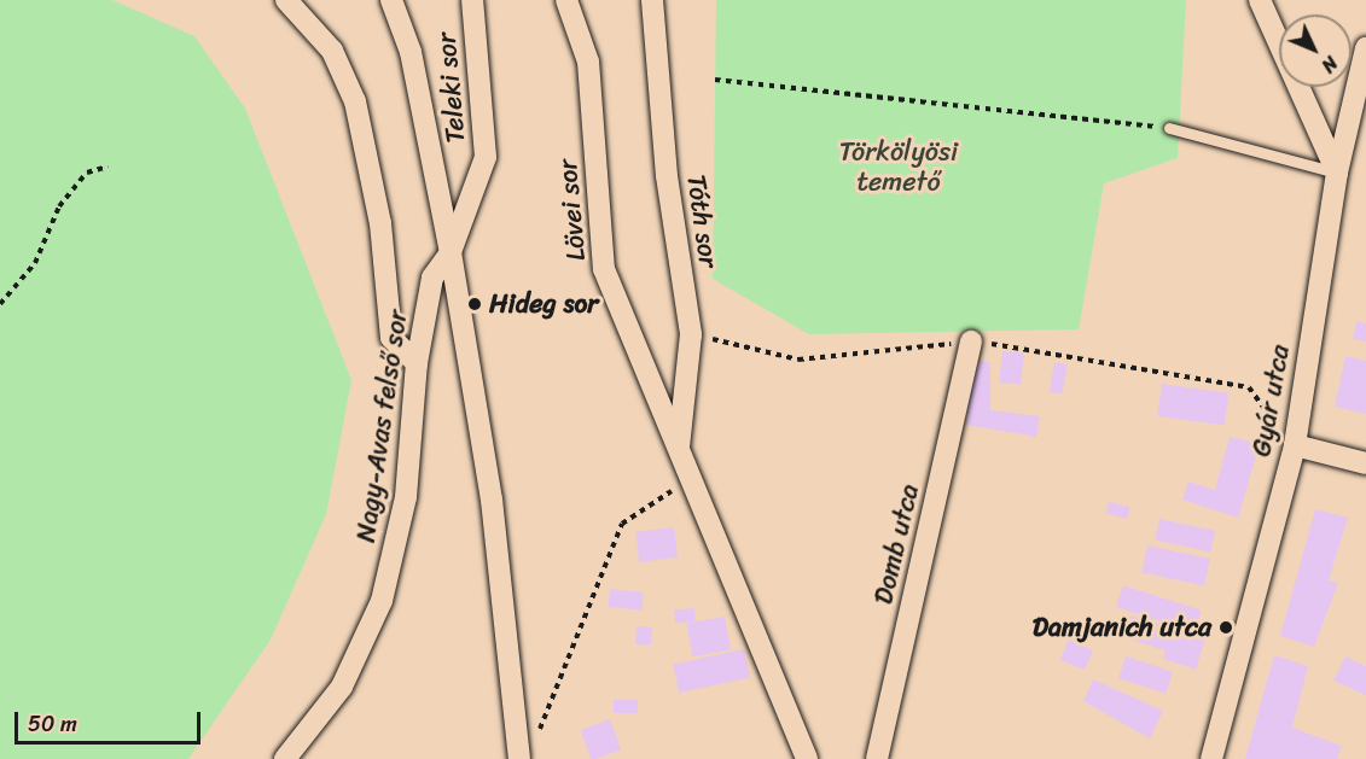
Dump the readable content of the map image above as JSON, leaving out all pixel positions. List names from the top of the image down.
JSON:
{
  "streets": {
    "street": [
      "Teleki sor",
      "Lövei sor",
      "Tóth sor",
      "Gyár utca",
      "Nagy-Avas felső sor",
      "Domb utca"
    ]
  },
  "crossings": [
    ["Teleki sor", "Nagy-Avas felső sor"],
    ["Lövei sor", "Tóth sor"]
  ],
  "parks": ["Törkölyösi temető"],
  "places": ["Hideg sor", "Damjanich utca"],
  "scale_bar": "50 m",
  "north": "bottom right"
}
